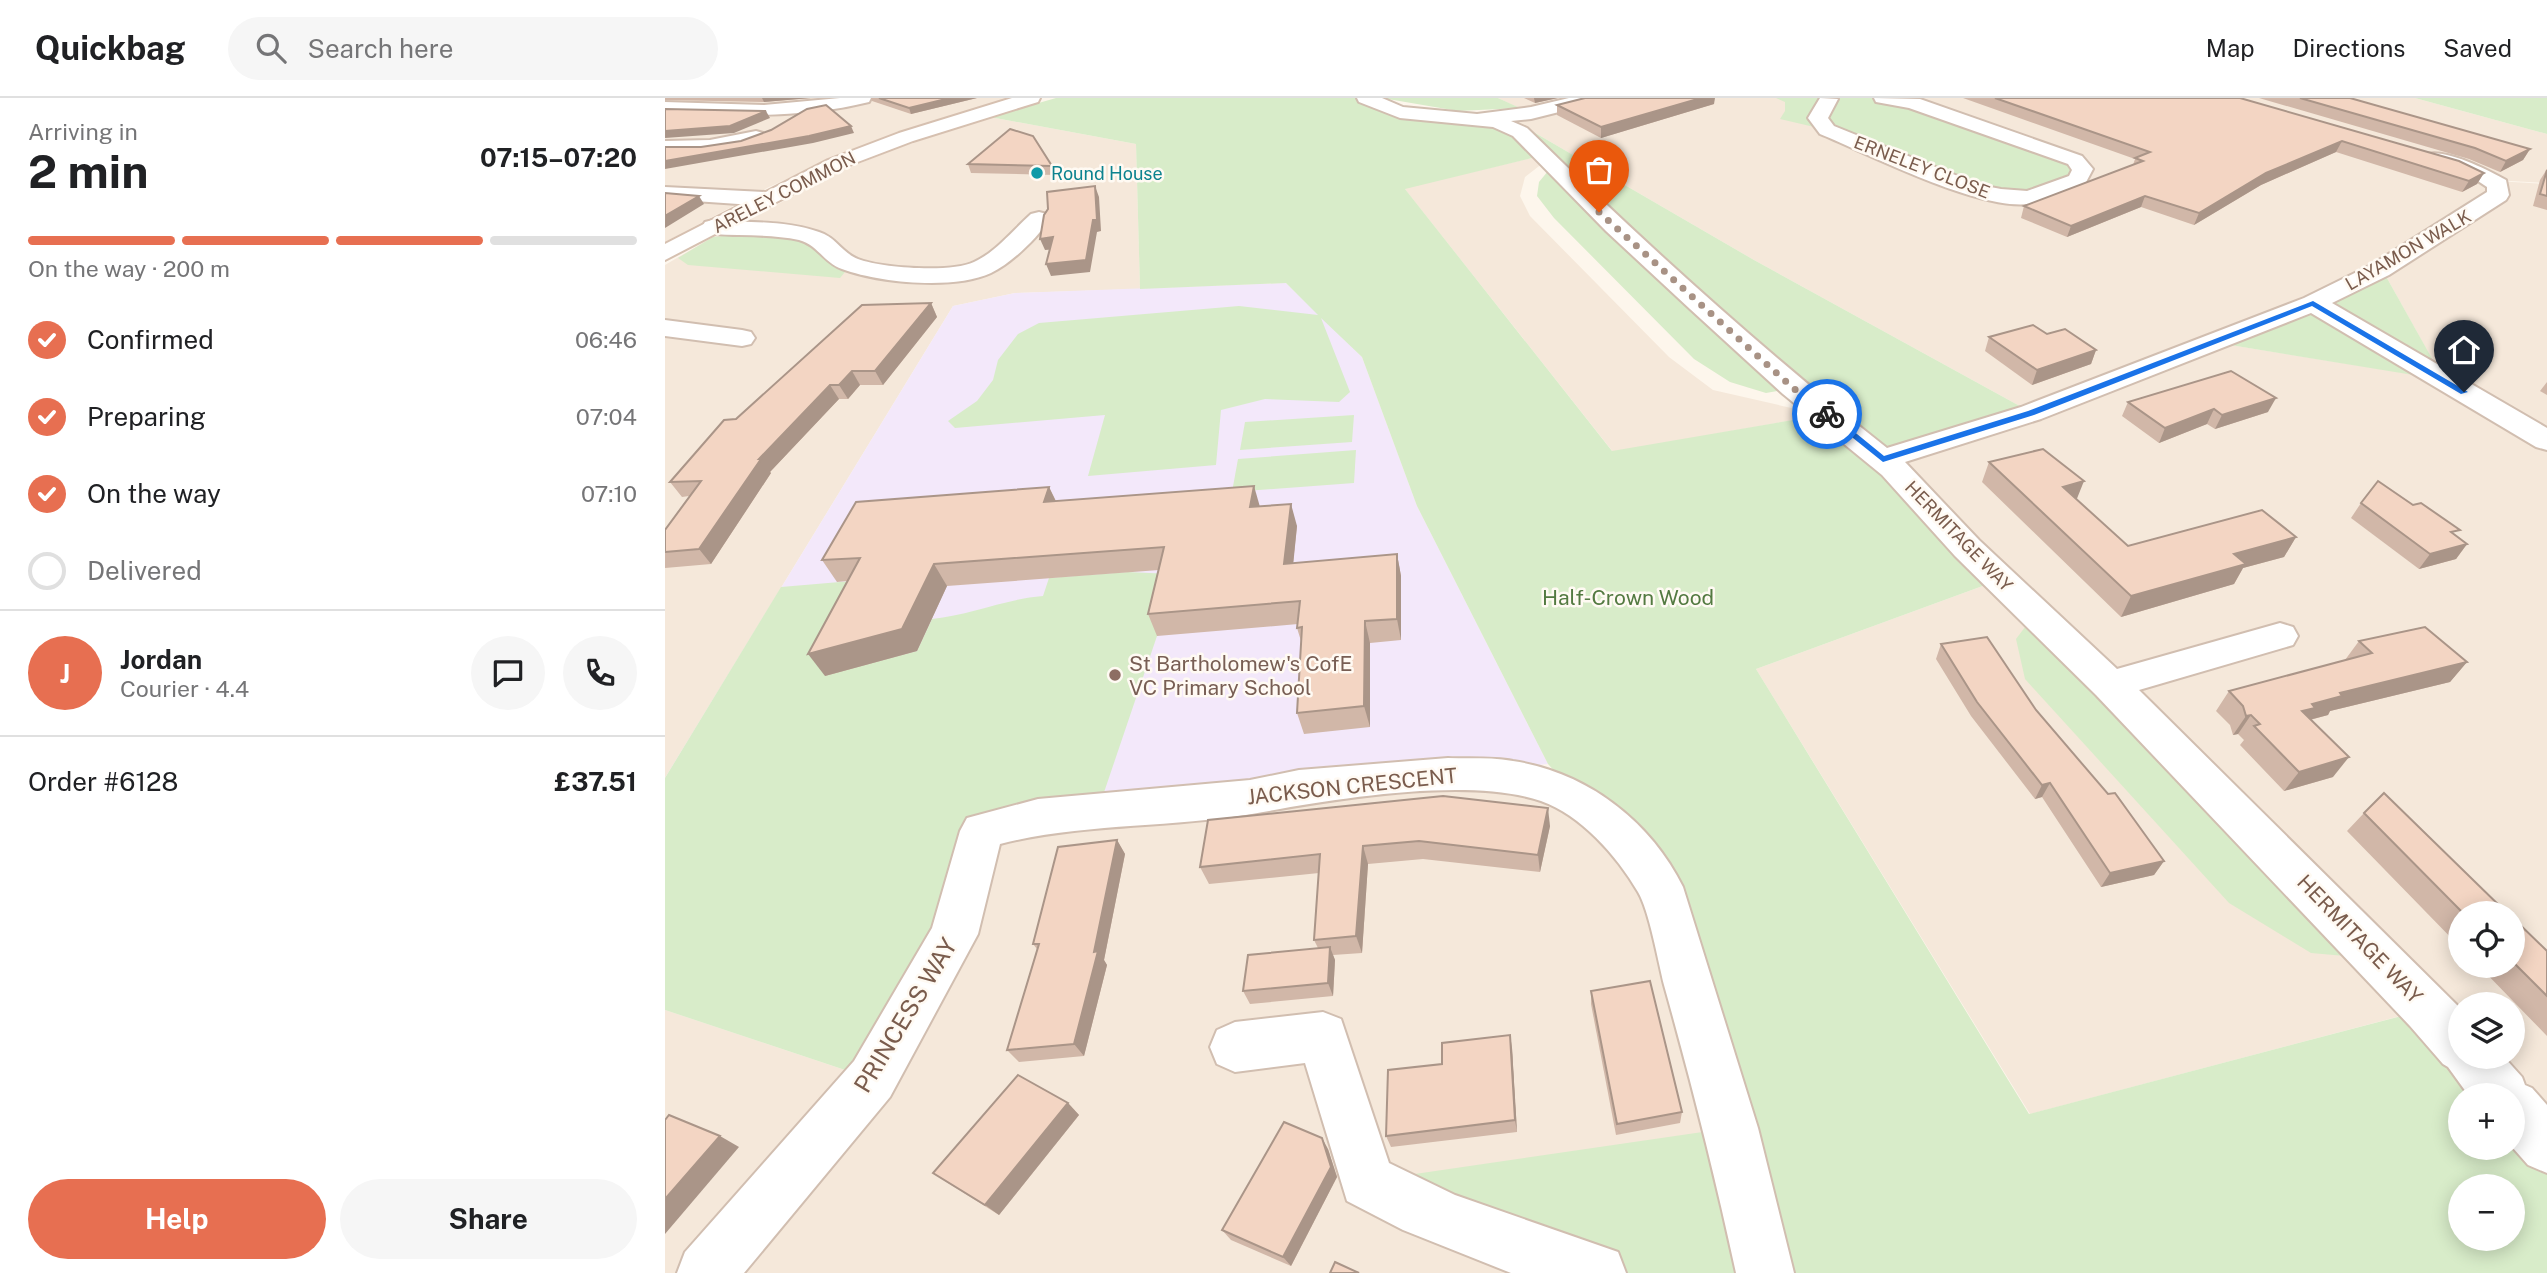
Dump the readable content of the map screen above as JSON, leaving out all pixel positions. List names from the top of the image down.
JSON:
{
  "streets": {
    "street": [
      "ERNELEY CLOSE",
      "ARELEY COMMON",
      "LAYAMON WALK",
      "HERMITAGE WAY",
      "JACKSON CRESCENT",
      "PRINCESS WAY"
    ]
  },
  "crossings": [
    ["LAYAMON WALK", "HERMITAGE WAY"],
    ["JACKSON CRESCENT", "PRINCESS WAY"]
  ],
  "parks": ["Half-Crown Wood"],
  "places": ["Round House", "St Bartholomew's CofE VC Primary School"],
  "page": {
    "header": "Quickbag",
    "search": "Search here",
    "nav": ["Map", "Directions", "Saved"],
    "heading": ["2 min", "Arriving in", "07:15–07:20"],
    "panel": [
      "Jordan",
      "Courier · 4.4",
      "Order #6128",
      "£37.51"
    ],
    "bar": "On the way · 200 m",
    "list": [
      ["Confirmed", "06:46"],
      ["Preparing", "07:04"],
      ["On the way", "07:10"],
      "Delivered"
    ],
    "round": "J",
    "map_buttons": ["+", "−"],
    "buttons": ["Help", "Share"]
  }
}
